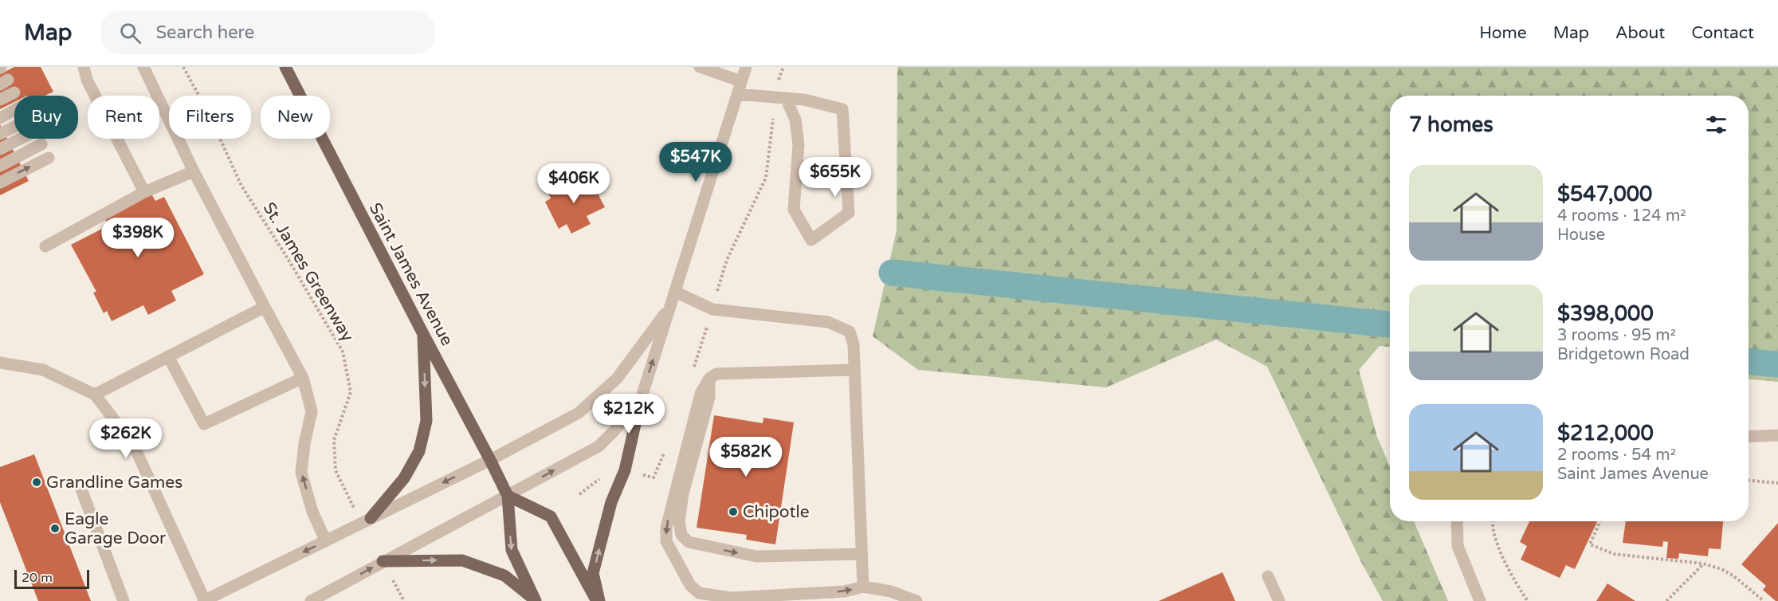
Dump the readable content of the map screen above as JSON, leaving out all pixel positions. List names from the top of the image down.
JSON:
{
  "streets": {
    "main road": ["Saint James Avenue"],
    "path": ["St. James Greenway"]
  },
  "places": ["Grandline Games", "Chipotle", "Eagle Garage Door"],
  "scale_bar": "20 m",
  "page": {
    "header": "Map",
    "search": "Search here",
    "nav": [
      "Home",
      "Map",
      "About",
      "Contact"
    ],
    "chip": [
      "Buy",
      "Rent",
      "Filters",
      "New"
    ],
    "heading": "7 homes",
    "price": [
      "$547K",
      "$655K",
      "$406K",
      "$398K",
      "$212K",
      "$262K",
      "$582K"
    ],
    "list": [
      {
        "name": "$547,000",
        "note": "4 rooms · 124 m² · House"
      },
      {
        "name": "$398,000",
        "note": "3 rooms · 95 m² · Bridgetown Road"
      },
      {
        "name": "$212,000",
        "note": "2 rooms · 54 m² · Saint James Avenue"
      }
    ],
    "scale": "20 m"
  }
}
